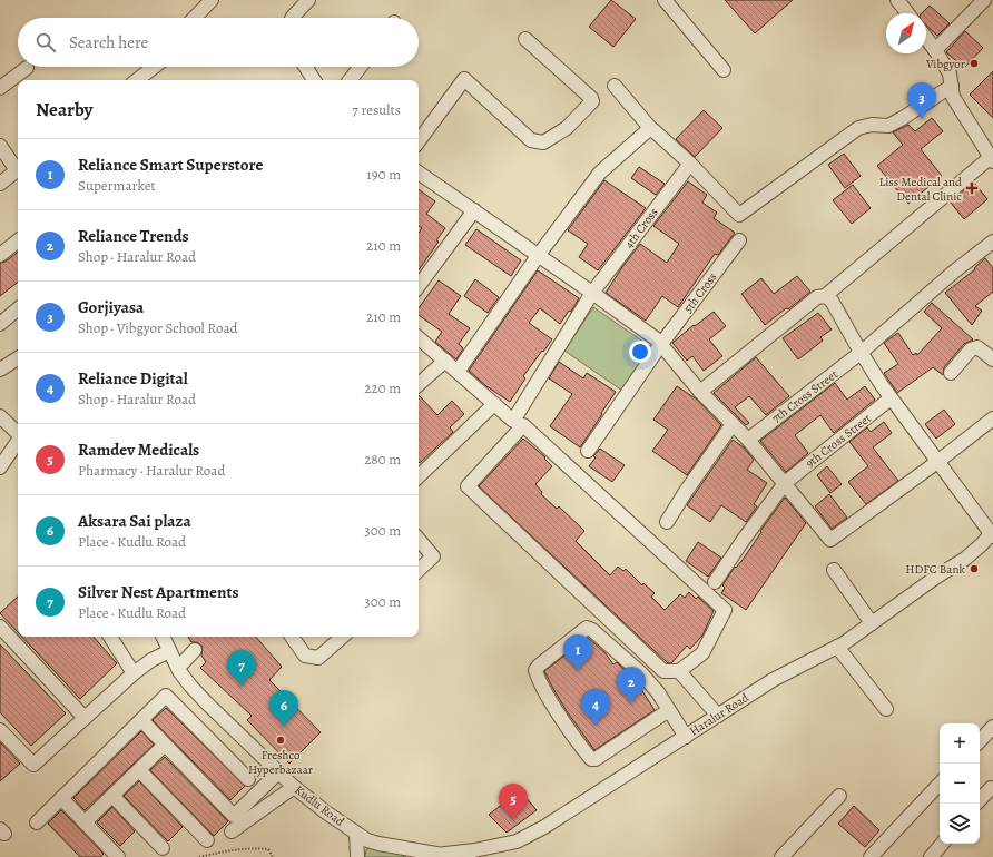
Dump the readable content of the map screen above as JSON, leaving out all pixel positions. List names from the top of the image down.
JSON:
{
  "streets": {
    "street": [
      "4th Cross",
      "5th Cross",
      "7th Cross Street",
      "9th Cross Street",
      "Haralur Road",
      "Kudlu Road"
    ]
  },
  "crossings": [
    ["Haralur Road", "Kudlu Road"]
  ],
  "places": {
    "other": ["Vibgyor", "HDFC Bank", "Freshco Hyperbazaar"],
    "health": ["Liss Medical and Dental Clinic"]
  },
  "north": "top right",
  "page": {
    "search": "Search here",
    "heading": ["Nearby", "7 results"],
    "pins": [
      "3",
      "1",
      "7",
      "2",
      "4",
      "6",
      "5"
    ],
    "list": [
      {
        "mark": "1",
        "name": "Reliance Smart Superstore",
        "note": "Supermarket",
        "value": "190 m"
      },
      {
        "mark": "2",
        "name": "Reliance Trends",
        "note": "Shop · Haralur Road",
        "value": "210 m"
      },
      {
        "mark": "3",
        "name": "Gorjiyasa",
        "note": "Shop · Vibgyor School Road",
        "value": "210 m"
      },
      {
        "mark": "4",
        "name": "Reliance Digital",
        "note": "Shop · Haralur Road",
        "value": "220 m"
      },
      {
        "mark": "5",
        "name": "Ramdev Medicals",
        "note": "Pharmacy · Haralur Road",
        "value": "280 m"
      },
      {
        "mark": "6",
        "name": "Aksara Sai plaza",
        "note": "Place · Kudlu Road",
        "value": "300 m"
      },
      {
        "mark": "7",
        "name": "Silver Nest Apartments",
        "note": "Place · Kudlu Road",
        "value": "300 m"
      }
    ],
    "map_buttons": ["+", "−"]
  }
}
